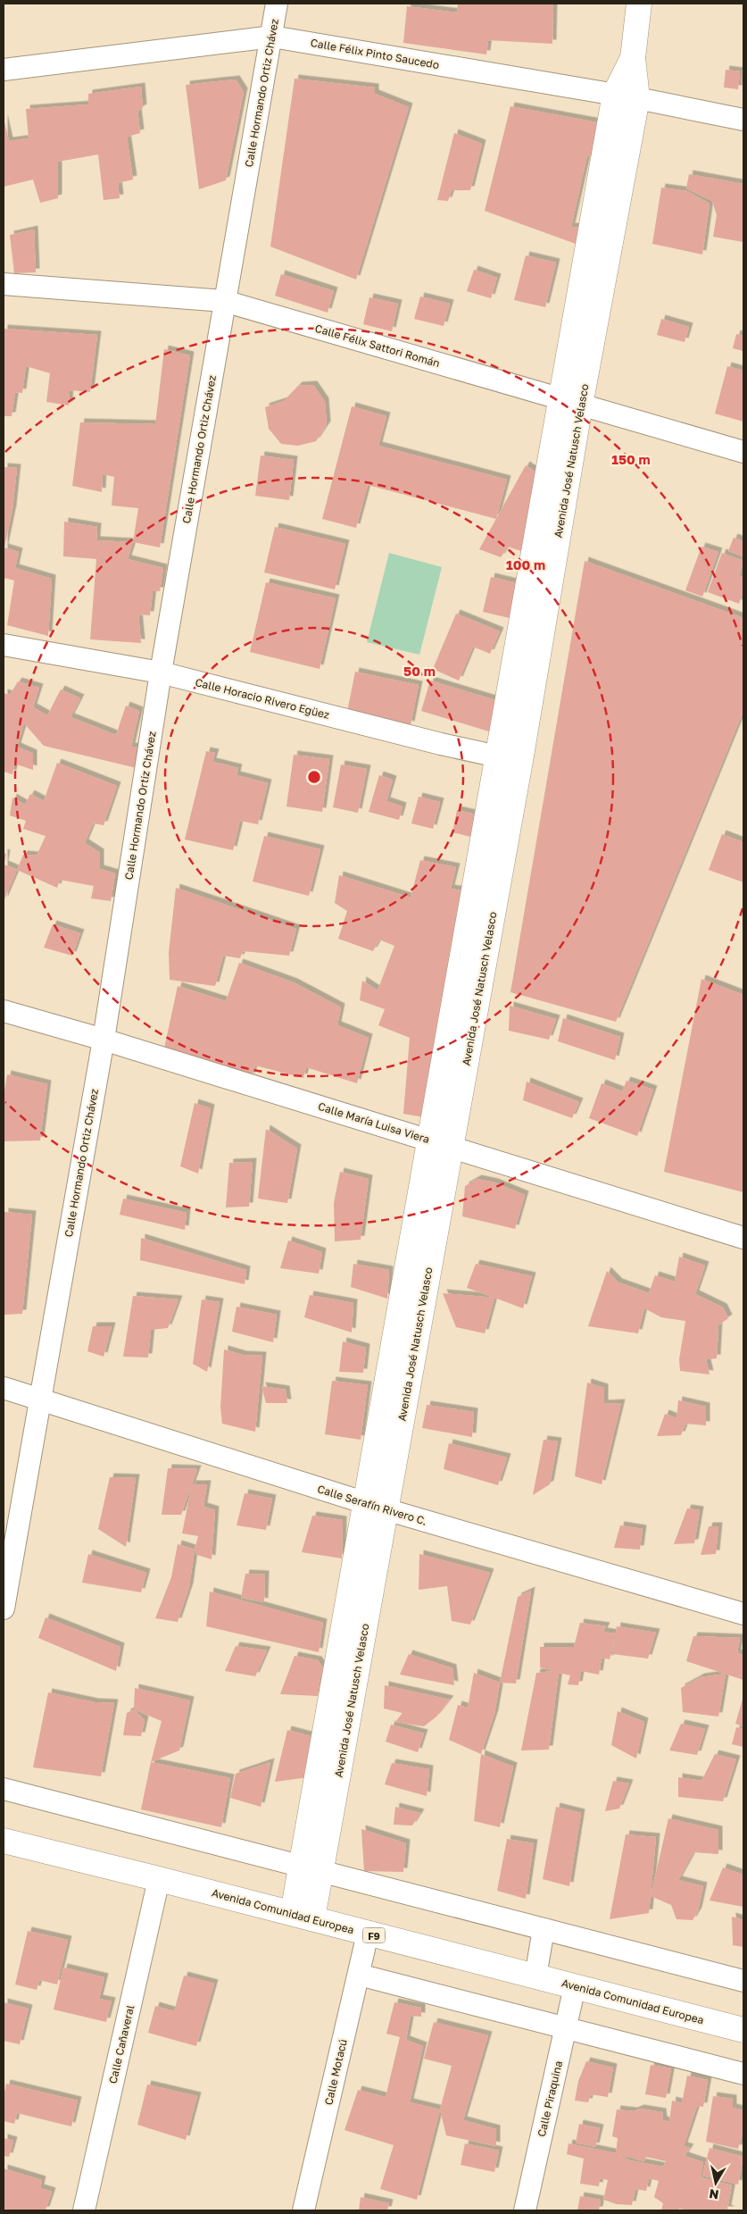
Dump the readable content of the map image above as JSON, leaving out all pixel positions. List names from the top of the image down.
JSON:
{
  "streets": {
    "main road": ["Avenida José Natusch Velasco", "Avenida Comunidad Europea", "F9"],
    "street": [
      "Calle Félix Pinto Saucedo",
      "Calle Hormando Ortiz Chávez",
      "Calle Félix Sattori Román",
      "Calle Horacio Rivero Egüez",
      "Calle María Luisa Viera",
      "Calle Serafín Rivero C.",
      "Calle Cañaveral",
      "Calle Motacú",
      "Calle Piraquina"
    ]
  },
  "crossings": [
    ["Calle Félix Pinto Saucedo", "Calle Hormando Ortiz Chávez"],
    ["Calle Félix Pinto Saucedo", "Avenida José Natusch Velasco"],
    ["Calle Hormando Ortiz Chávez", "Calle Félix Sattori Román"],
    ["Calle Hormando Ortiz Chávez", "Calle Horacio Rivero Egüez"],
    ["Calle Hormando Ortiz Chávez", "Calle María Luisa Viera"],
    ["Calle Hormando Ortiz Chávez", "Calle Serafín Rivero C."],
    ["Calle Félix Sattori Román", "Avenida José Natusch Velasco"],
    ["Avenida José Natusch Velasco", "Calle Horacio Rivero Egüez"],
    ["Avenida José Natusch Velasco", "Calle María Luisa Viera"],
    ["Avenida José Natusch Velasco", "Calle Serafín Rivero C."],
    ["Avenida José Natusch Velasco", "Avenida Comunidad Europea"],
    ["Avenida Comunidad Europea", "Calle Cañaveral"],
    ["Avenida Comunidad Europea", "Calle Motacú"],
    ["Avenida Comunidad Europea", "Calle Piraquina"]
  ],
  "north": "bottom",
  "rings": ["150 m", "100 m", "50 m"]
}
